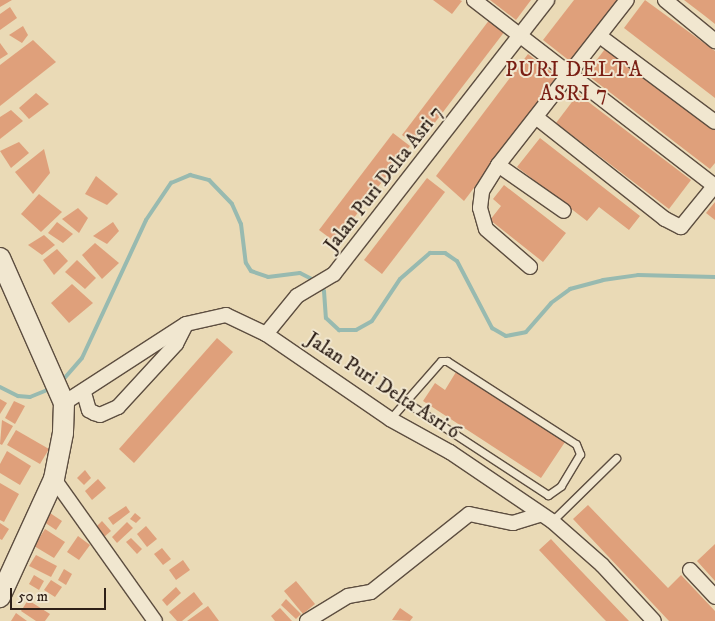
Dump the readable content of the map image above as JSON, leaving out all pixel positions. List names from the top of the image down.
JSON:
{
  "streets": {
    "street": ["Jalan Puri Delta Asri 7", "Jalan Puri Delta Asri 6"]
  },
  "crossings": [
    ["Jalan Puri Delta Asri 7", "Jalan Puri Delta Asri 6"]
  ],
  "districts": ["PURI DELTA ASRI 7"],
  "scale_bar": "50 m"
}
